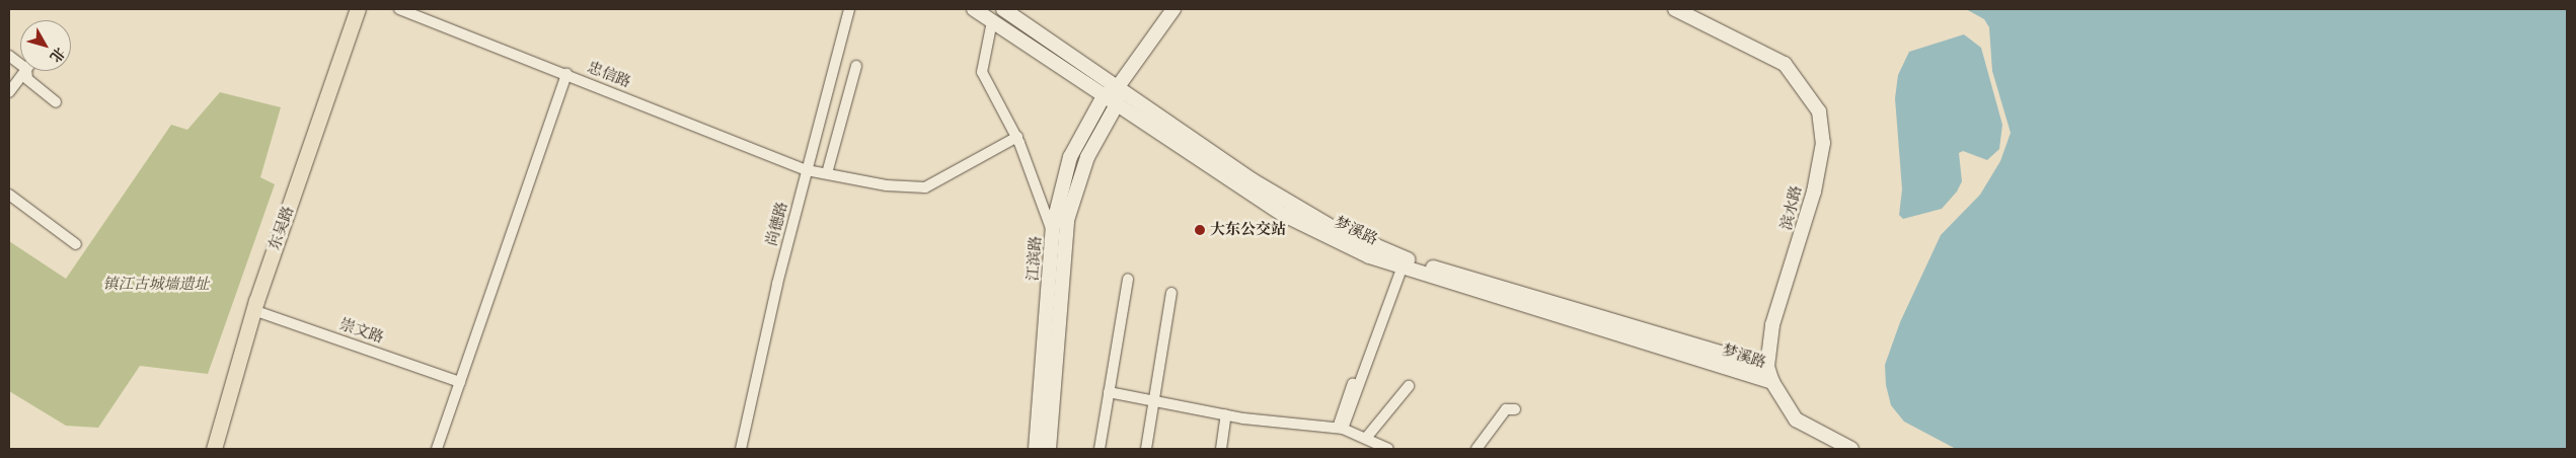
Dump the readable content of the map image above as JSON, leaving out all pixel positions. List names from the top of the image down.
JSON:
{
  "streets": {
    "main road": [
      "滨水路",
      "东吴路",
      "梦溪路",
      "江滨路"
    ],
    "street": ["忠信路", "尚德路", "崇文路"]
  },
  "crossings": [
    ["忠信路", "尚德路"],
    ["滨水路", "梦溪路"],
    ["东吴路", "崇文路"],
    ["梦溪路", "江滨路"]
  ],
  "parks": ["镇江古城墙遗址"],
  "places": ["大东公交站"],
  "north": "bottom right"
}
